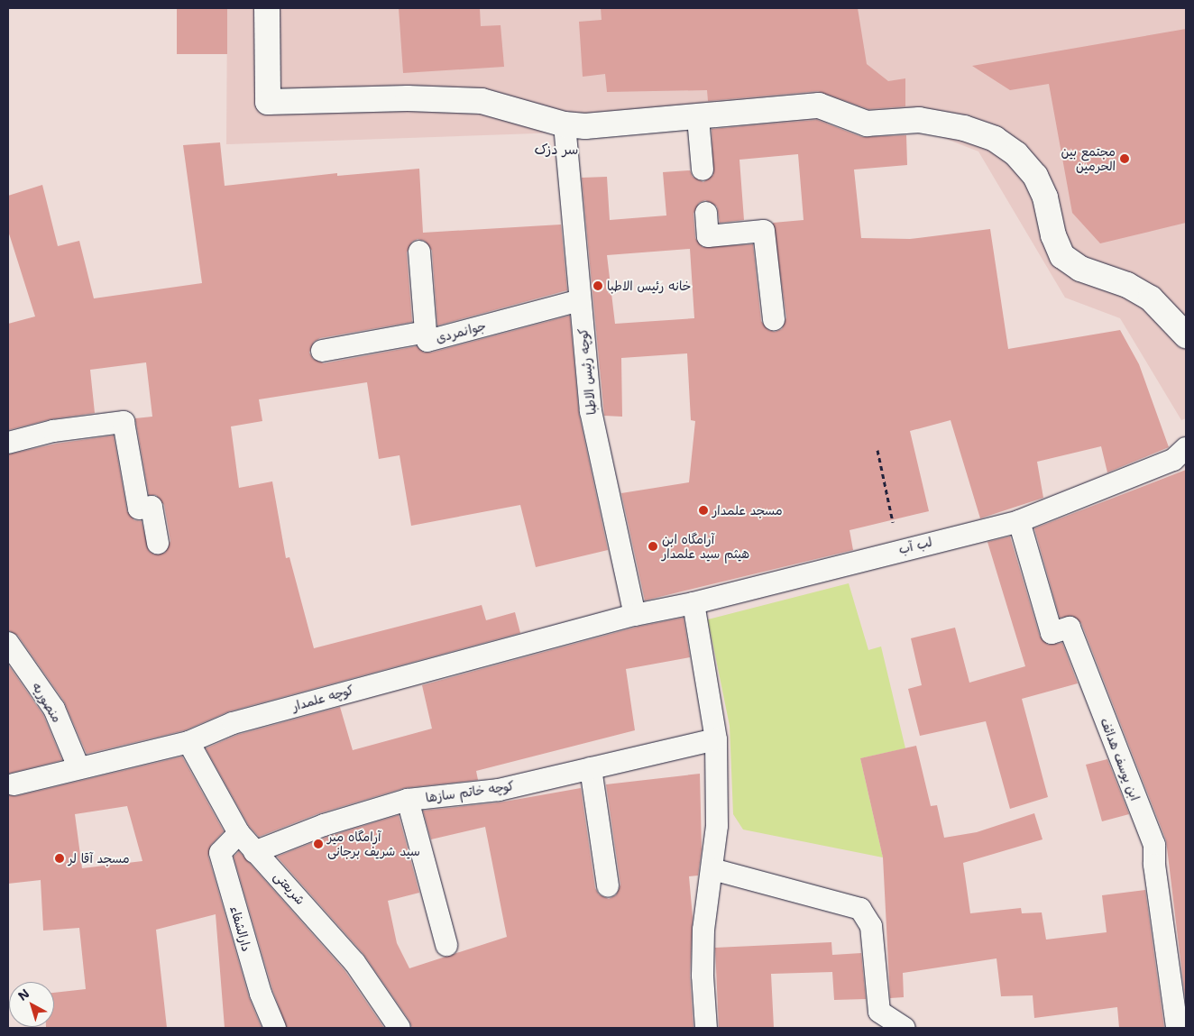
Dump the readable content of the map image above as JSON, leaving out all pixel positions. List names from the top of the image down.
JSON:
{
  "streets": {
    "lane": [
      "جوانمردی",
      "کوچه رئیس الاطبا",
      "لب آب",
      "کوچه علمدار",
      "منصوریه",
      "ابن یوسف هدائف",
      "کوچه خاتم سازها",
      "شریعتی",
      "دارالشفاء"
    ]
  },
  "crossings": [
    ["جوانمردی", "کوچه رئیس الاطبا"],
    ["کوچه رئیس الاطبا", "لب آب"],
    ["کوچه رئیس الاطبا", "کوچه علمدار"],
    ["لب آب", "کوچه علمدار"],
    ["لب آب", "ابن یوسف هدائف"],
    ["کوچه علمدار", "منصوریه"],
    ["کوچه علمدار", "شریعتی"],
    ["کوچه خاتم سازها", "شریعتی"],
    ["شریعتی", "دارالشفاء"]
  ],
  "districts": ["سر دزک"],
  "places": [
    "مجتمع بین الحرمین",
    "خانه رئیس الاطبا",
    "مسجد علمدار",
    "آرامگاه ابن هیثم سید علمدار",
    "آرامگاه میر سید شریف برجانی",
    "مسجد آقا لر"
  ],
  "north": "top left"
}
